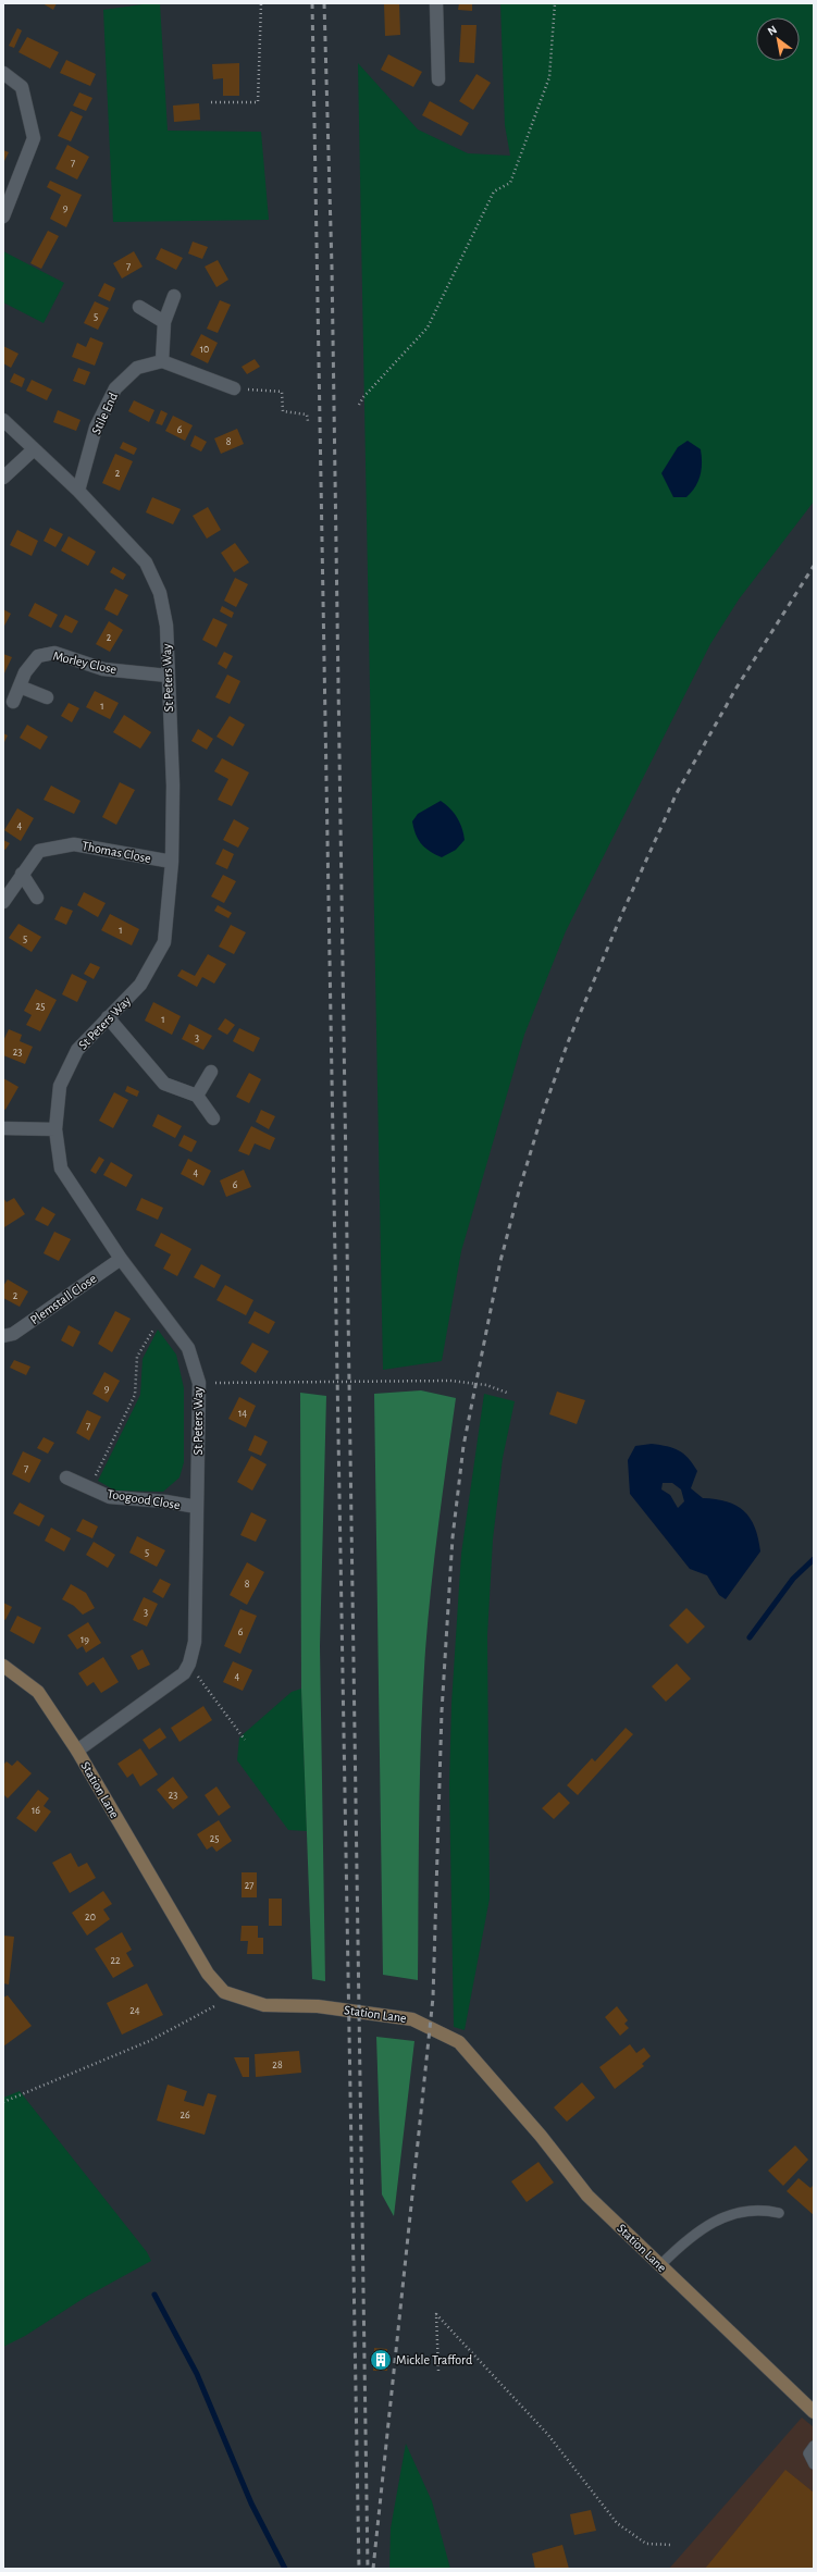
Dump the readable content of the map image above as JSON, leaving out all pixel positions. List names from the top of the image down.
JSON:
{
  "streets": {
    "street": [
      "Stile End",
      "Morley Close",
      "St Peters Way",
      "Thomas Close",
      "Plemstall Close",
      "Toogood Close",
      "Station Lane"
    ]
  },
  "crossings": [
    ["Stile End", "St Peters Way"],
    ["Morley Close", "St Peters Way"],
    ["St Peters Way", "Thomas Close"],
    ["St Peters Way", "Plemstall Close"],
    ["St Peters Way", "Toogood Close"],
    ["St Peters Way", "Station Lane"]
  ],
  "places": {
    "building": ["Mickle Trafford"]
  },
  "house_numbers": [
    "7",
    "9",
    "7",
    "5",
    "10",
    "6",
    "8",
    "2",
    "2",
    "1",
    "4",
    "1",
    "5",
    "25",
    "1",
    "3",
    "23",
    "4",
    "6",
    "2",
    "9",
    "14",
    "7",
    "7",
    "5",
    "8",
    "3",
    "6",
    "19",
    "4",
    "23",
    "16",
    "25",
    "27",
    "20",
    "22",
    "24",
    "28",
    "26"
  ],
  "north": "top left"
}
